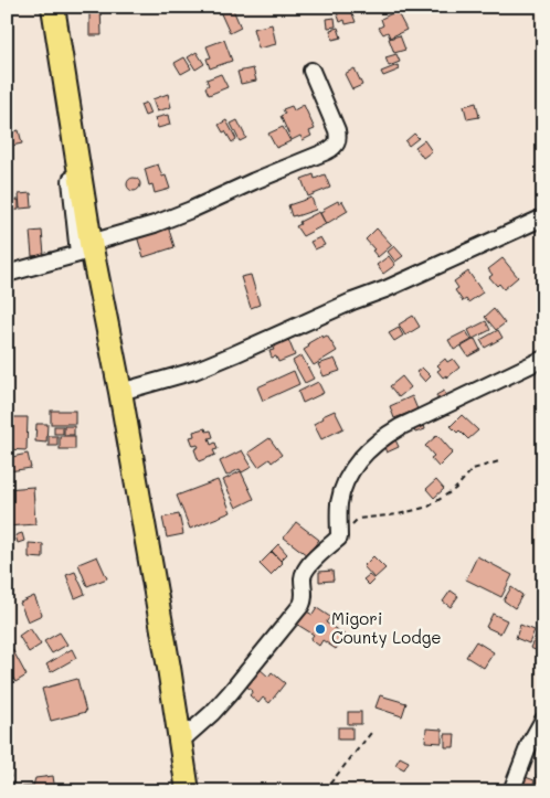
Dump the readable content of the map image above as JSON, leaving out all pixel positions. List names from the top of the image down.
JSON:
{
  "places": ["Migori County Lodge"]
}
